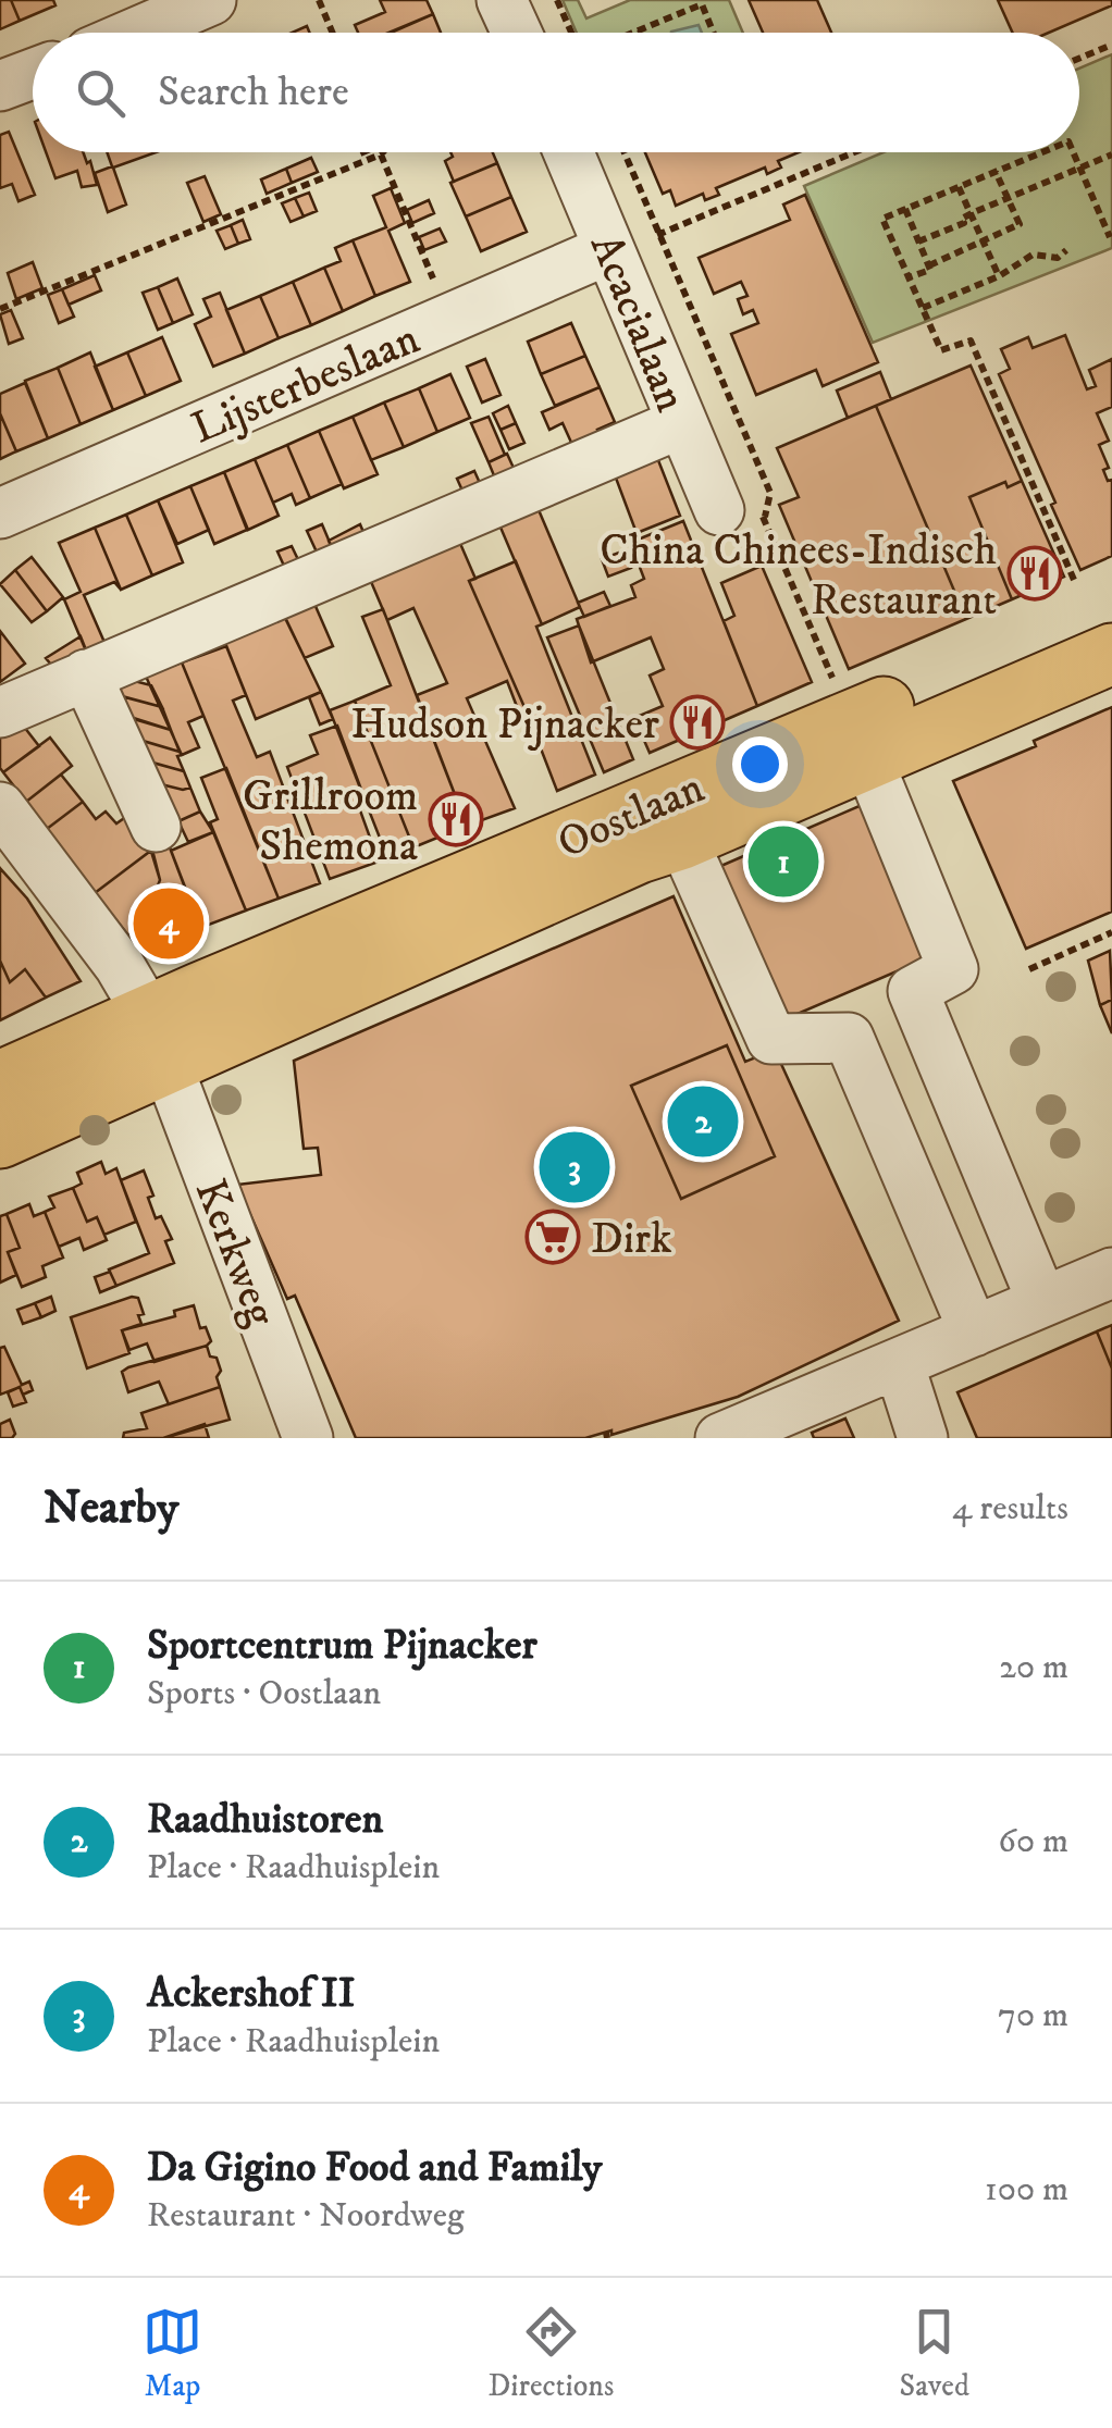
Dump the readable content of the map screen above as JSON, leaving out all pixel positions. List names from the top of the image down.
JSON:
{
  "streets": {
    "main road": ["Oostlaan"],
    "street": ["Acacialaan", "Lijsterbeslaan", "Kerkweg"]
  },
  "crossings": [
    ["Acacialaan", "Lijsterbeslaan"],
    ["Oostlaan", "Kerkweg"]
  ],
  "places": {
    "restaurant": ["China Chinees-Indisch Restaurant", "Hudson Pijnacker", "Grillroom Shemona"],
    "supermarket": ["Dirk"]
  },
  "page": {
    "search": "Search here",
    "pins": [
      "1",
      "4",
      "2",
      "3"
    ],
    "heading": ["Nearby", "4 results"],
    "list": [
      {
        "mark": "1",
        "name": "Sportcentrum Pijnacker",
        "note": "Sports · Oostlaan",
        "value": "20 m"
      },
      {
        "mark": "2",
        "name": "Raadhuistoren",
        "note": "Place · Raadhuisplein",
        "value": "60 m"
      },
      {
        "mark": "3",
        "name": "Ackershof II",
        "note": "Place · Raadhuisplein",
        "value": "70 m"
      },
      {
        "mark": "4",
        "name": "Da Gigino Food and Family",
        "note": "Restaurant · Noordweg",
        "value": "100 m"
      }
    ],
    "nav": ["Map", "Directions", "Saved"]
  }
}
